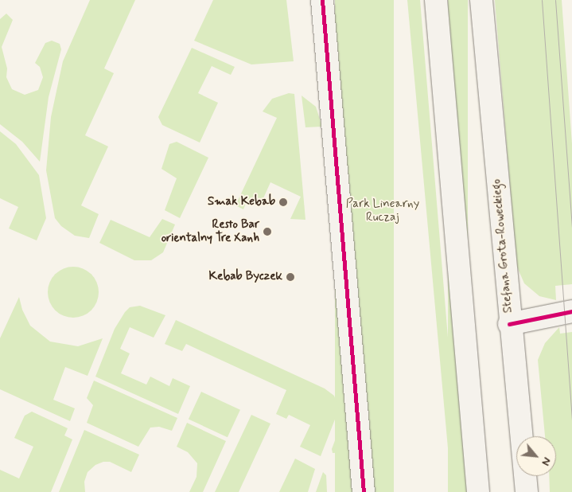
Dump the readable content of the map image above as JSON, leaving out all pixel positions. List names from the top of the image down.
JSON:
{
  "streets": {
    "main road": ["Stefana Grota-Roweckiego"]
  },
  "parks": ["Park Linearny Ruczaj"],
  "places": ["Smak Kebab", "Resto Bar orientalny Tre Xanh", "Kebab Byczek"],
  "north": "bottom right"
}
